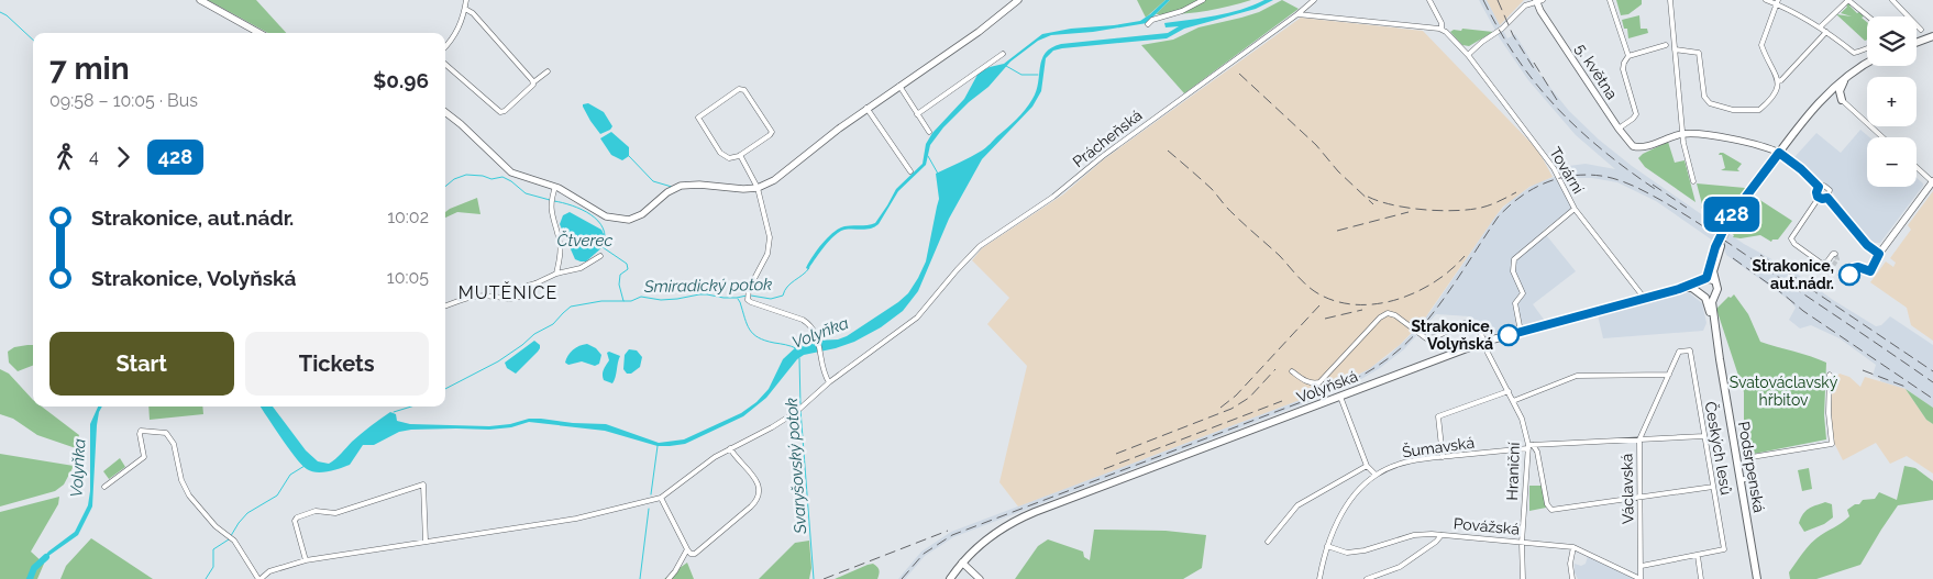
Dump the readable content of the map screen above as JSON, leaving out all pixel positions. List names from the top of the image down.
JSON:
{
  "streets": {
    "main road": ["Volyňská", "Podsrpenská"],
    "street": [
      "5. května",
      "Prácheňská",
      "Tovární",
      "Šumavská",
      "Českých lesů",
      "Hraniční",
      "Václavská",
      "Povážská"
    ]
  },
  "crossings": [
    ["Tovární", "Volyňská"],
    ["Volyňská", "Podsrpenská"],
    ["Volyňská", "Hraniční"],
    ["Šumavská", "Českých lesů"],
    ["Šumavská", "Hraniční"],
    ["Šumavská", "Václavská"],
    ["Šumavská", "Povážská"],
    ["Českých lesů", "Václavská"],
    ["Hraniční", "Václavská"],
    ["Hraniční", "Povážská"],
    ["Václavská", "Povážská"]
  ],
  "districts": ["MUTĚNICE"],
  "water": [
    "Čtverec",
    "Smiradický potok",
    "Volyňka",
    "Svaryšovský potok"
  ],
  "parks": ["Svatováclavský hřbitov"],
  "places": ["Strakonice, aut.nádr.", "Strakonice, Volyňská"],
  "lines": ["bus line 428"],
  "page": {
    "on_map": "428",
    "map_buttons": ["+", "−"],
    "heading": ["7 min", "09:58 – 10:05 · Bus", "$0.96"],
    "legs": ["4", "428"],
    "list": [
      {
        "name": "Strakonice, aut.nádr.",
        "value": "10:02"
      },
      {
        "name": "Strakonice, Volyňská",
        "value": "10:05"
      }
    ],
    "buttons": ["Start", "Tickets"]
  }
}
